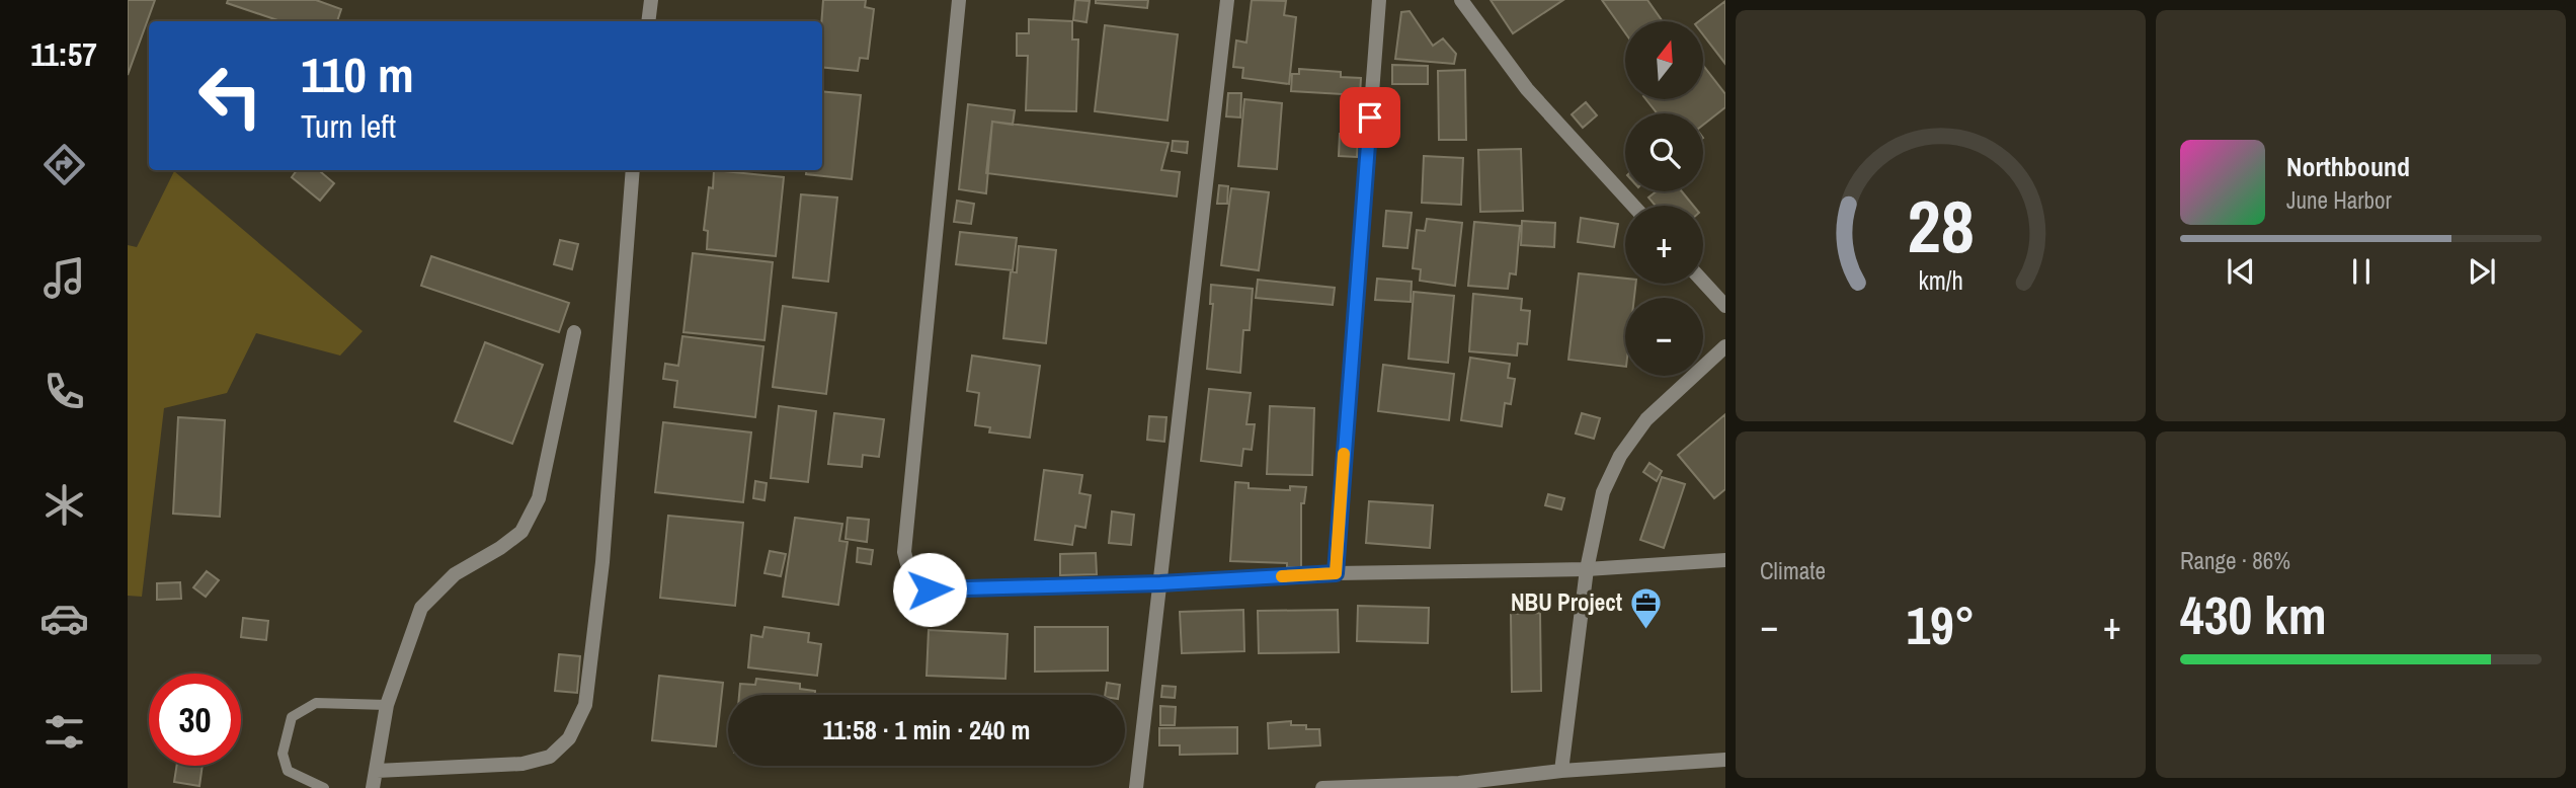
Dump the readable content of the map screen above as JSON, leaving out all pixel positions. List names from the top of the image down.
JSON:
{
  "places": {
    "office": ["NBU Project"]
  },
  "north": "top",
  "page": {
    "tabs": "11:57",
    "map_buttons": ["+", "−"],
    "turn": ["110 m", "Turn left"],
    "song": ["Northbound", "June Harbor"],
    "tile": [
      "Climate",
      ["Range · 86%", "430 km"]
    ],
    "heat": ["−", "19°", "+"],
    "limit": "30",
    "trip": "11:58 · 1 min · 240 m",
    "gauge": ["28", "km/h"]
  }
}
